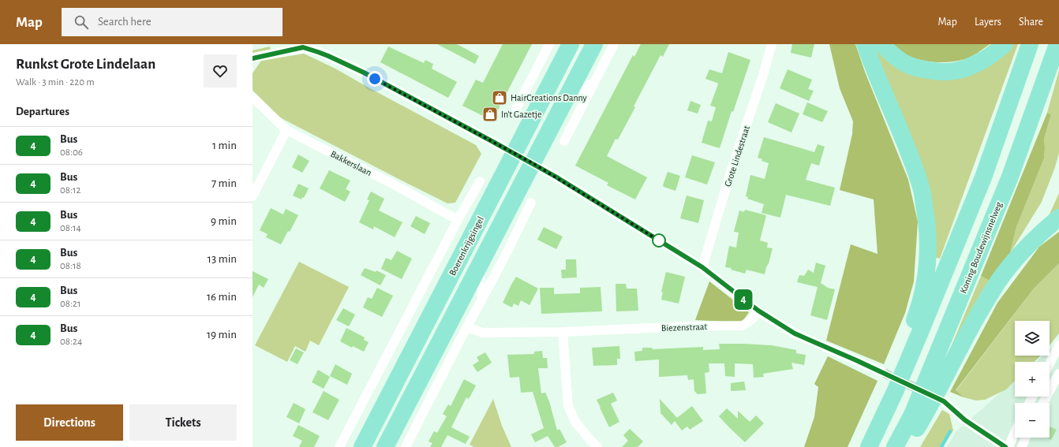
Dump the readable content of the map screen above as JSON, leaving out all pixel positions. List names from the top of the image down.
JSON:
{
  "streets": {
    "highway": ["Boerenkrijgsingel", "Koning Boudewijnsnelweg"],
    "street": ["Grote Lindestraat", "Bakkerslaan", "Biezenstraat"]
  },
  "crossings": [
    ["Bakkerslaan", "Boerenkrijgsingel"]
  ],
  "places": {
    "shop": ["HairCreations Danny", "In't Gazetje"]
  },
  "lines": ["bus line 4"],
  "page": {
    "header": "Map",
    "search": "Search here",
    "nav": ["Map", "Layers", "Share"],
    "heading": [
      ["Runkst Grote Lindelaan", "Walk · 3 min · 220 m"],
      "Departures"
    ],
    "on_map": "4",
    "list": [
      {
        "mark": "4",
        "name": "Bus",
        "note": "08:06",
        "value": "1 min"
      },
      {
        "mark": "4",
        "name": "Bus",
        "note": "08:12",
        "value": "7 min"
      },
      {
        "mark": "4",
        "name": "Bus",
        "note": "08:14",
        "value": "9 min"
      },
      {
        "mark": "4",
        "name": "Bus",
        "note": "08:18",
        "value": "13 min"
      },
      {
        "mark": "4",
        "name": "Bus",
        "note": "08:21",
        "value": "16 min"
      },
      {
        "mark": "4",
        "name": "Bus",
        "note": "08:24",
        "value": "19 min"
      }
    ],
    "map_buttons": ["+", "−"],
    "buttons": ["Directions", "Tickets"]
  }
}
